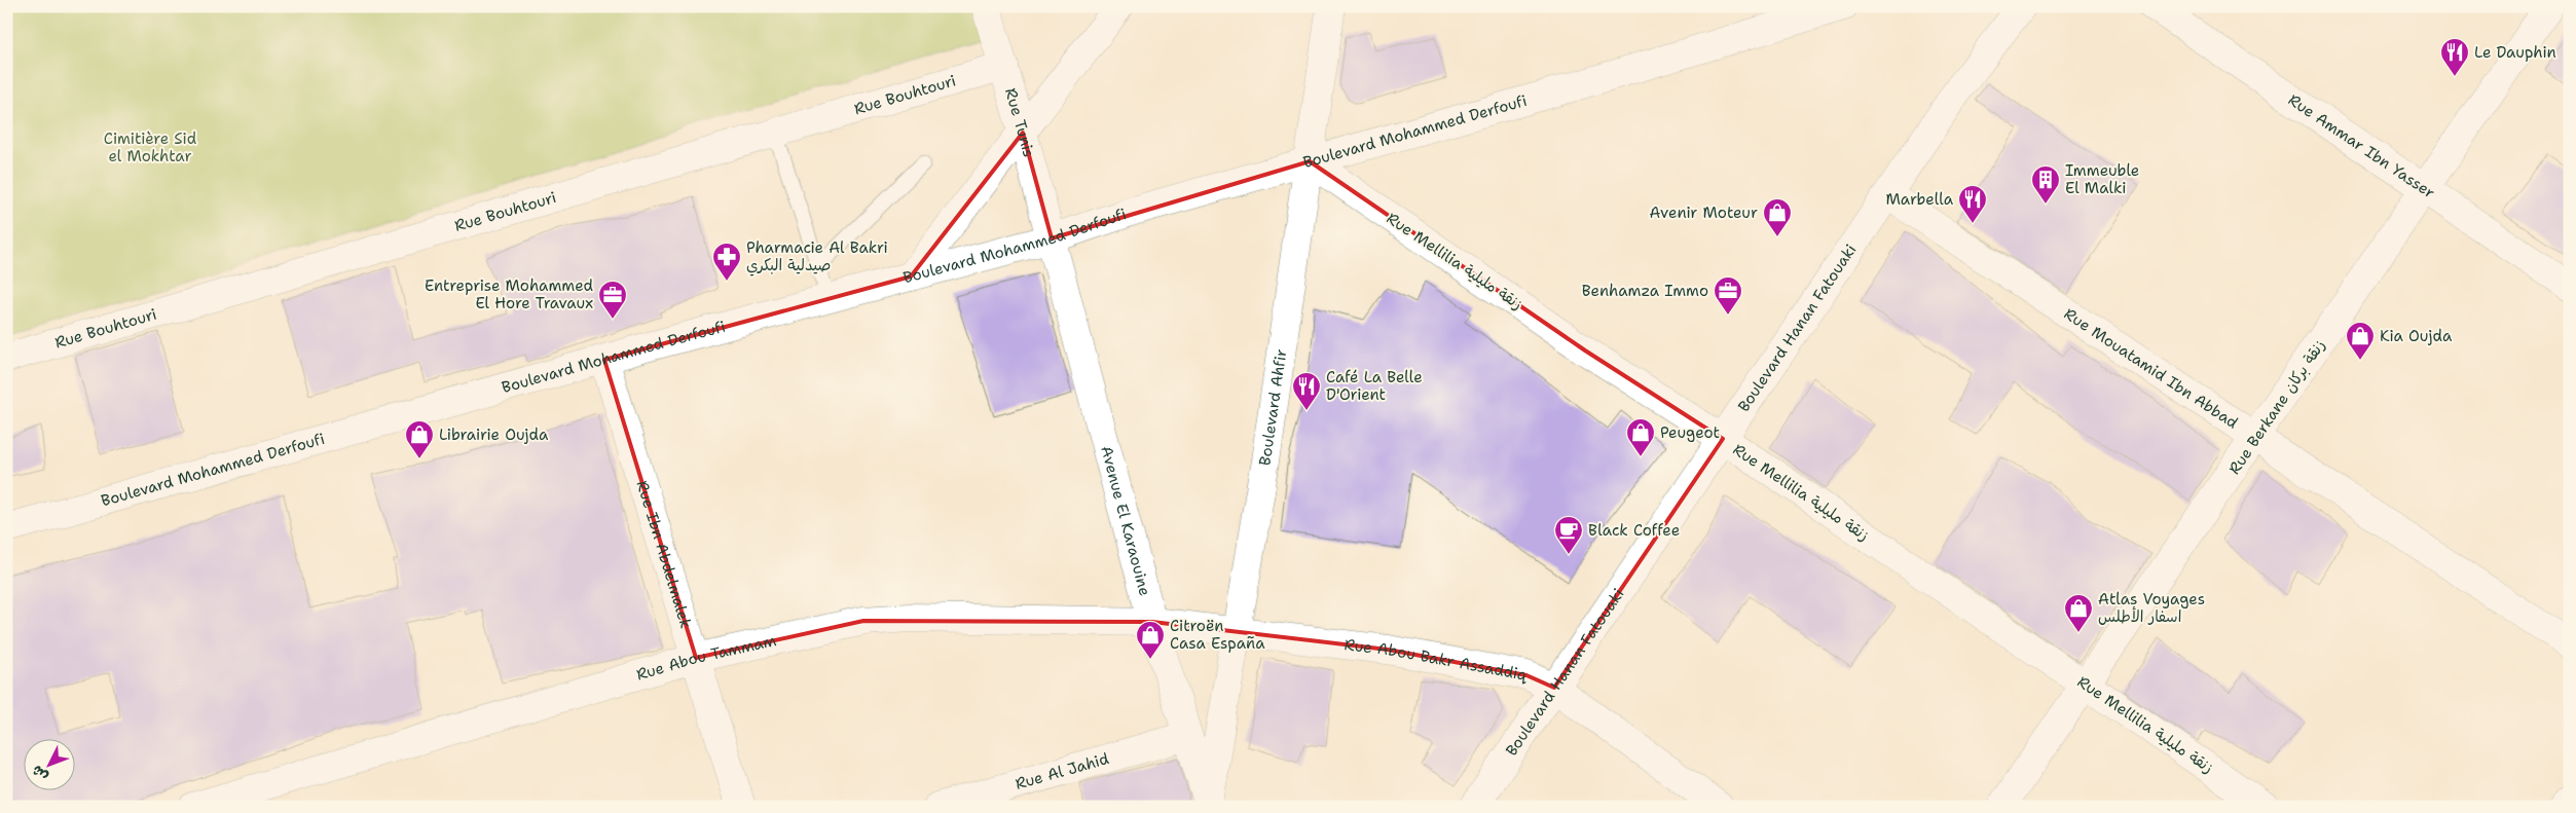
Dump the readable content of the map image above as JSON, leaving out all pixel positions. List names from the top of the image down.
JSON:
{
  "streets": {
    "street": [
      "Rue Bouhtouri",
      "Rue Tunis",
      "Boulevard Mohammed Derfoufi",
      "Rue Ammar Ibn Yasser",
      "Rue Mellilia زنقة مليلية",
      "Boulevard Hanan Fatouaki",
      "Rue Mouatamid Ibn Abbad",
      "Boulevard Ahfir",
      "Rue Berkane زنقة بركان",
      "Avenue El Karaouine",
      "Rue Ibn Abdelmalek",
      "Rue Abou Tammam",
      "Rue Abou Bakr Assaddiq",
      "Rue Al Jahid"
    ]
  },
  "crossings": [
    ["Rue Bouhtouri", "Rue Tunis"],
    ["Rue Tunis", "Boulevard Mohammed Derfoufi"],
    ["Rue Tunis", "Avenue El Karaouine"],
    ["Boulevard Mohammed Derfoufi", "Rue Mellilia زنقة مليلية"],
    ["Boulevard Mohammed Derfoufi", "Boulevard Ahfir"],
    ["Boulevard Mohammed Derfoufi", "Avenue El Karaouine"],
    ["Boulevard Mohammed Derfoufi", "Rue Ibn Abdelmalek"],
    ["Rue Ammar Ibn Yasser", "Rue Berkane زنقة بركان"],
    ["Rue Mellilia زنقة مليلية", "Boulevard Hanan Fatouaki"],
    ["Rue Mellilia زنقة مليلية", "Boulevard Ahfir"],
    ["Rue Mellilia زنقة مليلية", "Rue Berkane زنقة بركان"],
    ["Boulevard Hanan Fatouaki", "Rue Mouatamid Ibn Abbad"],
    ["Boulevard Hanan Fatouaki", "Rue Abou Bakr Assaddiq"],
    ["Rue Mouatamid Ibn Abbad", "Rue Berkane زنقة بركان"],
    ["Boulevard Ahfir", "Avenue El Karaouine"],
    ["Boulevard Ahfir", "Rue Abou Tammam"],
    ["Boulevard Ahfir", "Rue Abou Bakr Assaddiq"],
    ["Avenue El Karaouine", "Rue Abou Tammam"],
    ["Avenue El Karaouine", "Rue Al Jahid"],
    ["Rue Ibn Abdelmalek", "Rue Abou Tammam"],
    ["Rue Abou Tammam", "Rue Abou Bakr Assaddiq"]
  ],
  "parks": ["Cimitière Sid el Mokhtar"],
  "places": {
    "restaurant": ["Le Dauphin", "Marbella", "Café La Belle D'Orient"],
    "building": ["Immeuble El Malki"],
    "shop": [
      "Avenir Moteur",
      "Kia Oujda",
      "Peugeot",
      "Librairie Oujda",
      "Atlas Voyages اسفار الأطلس",
      "Citroën Casa España"
    ],
    "pharmacy": ["Pharmacie Al Bakri صيدلية البكري"],
    "office": ["Benhamza Immo", "Entreprise Mohammed El Hore Travaux"],
    "cafe": ["Black Coffee"]
  },
  "north": "bottom left"
}
